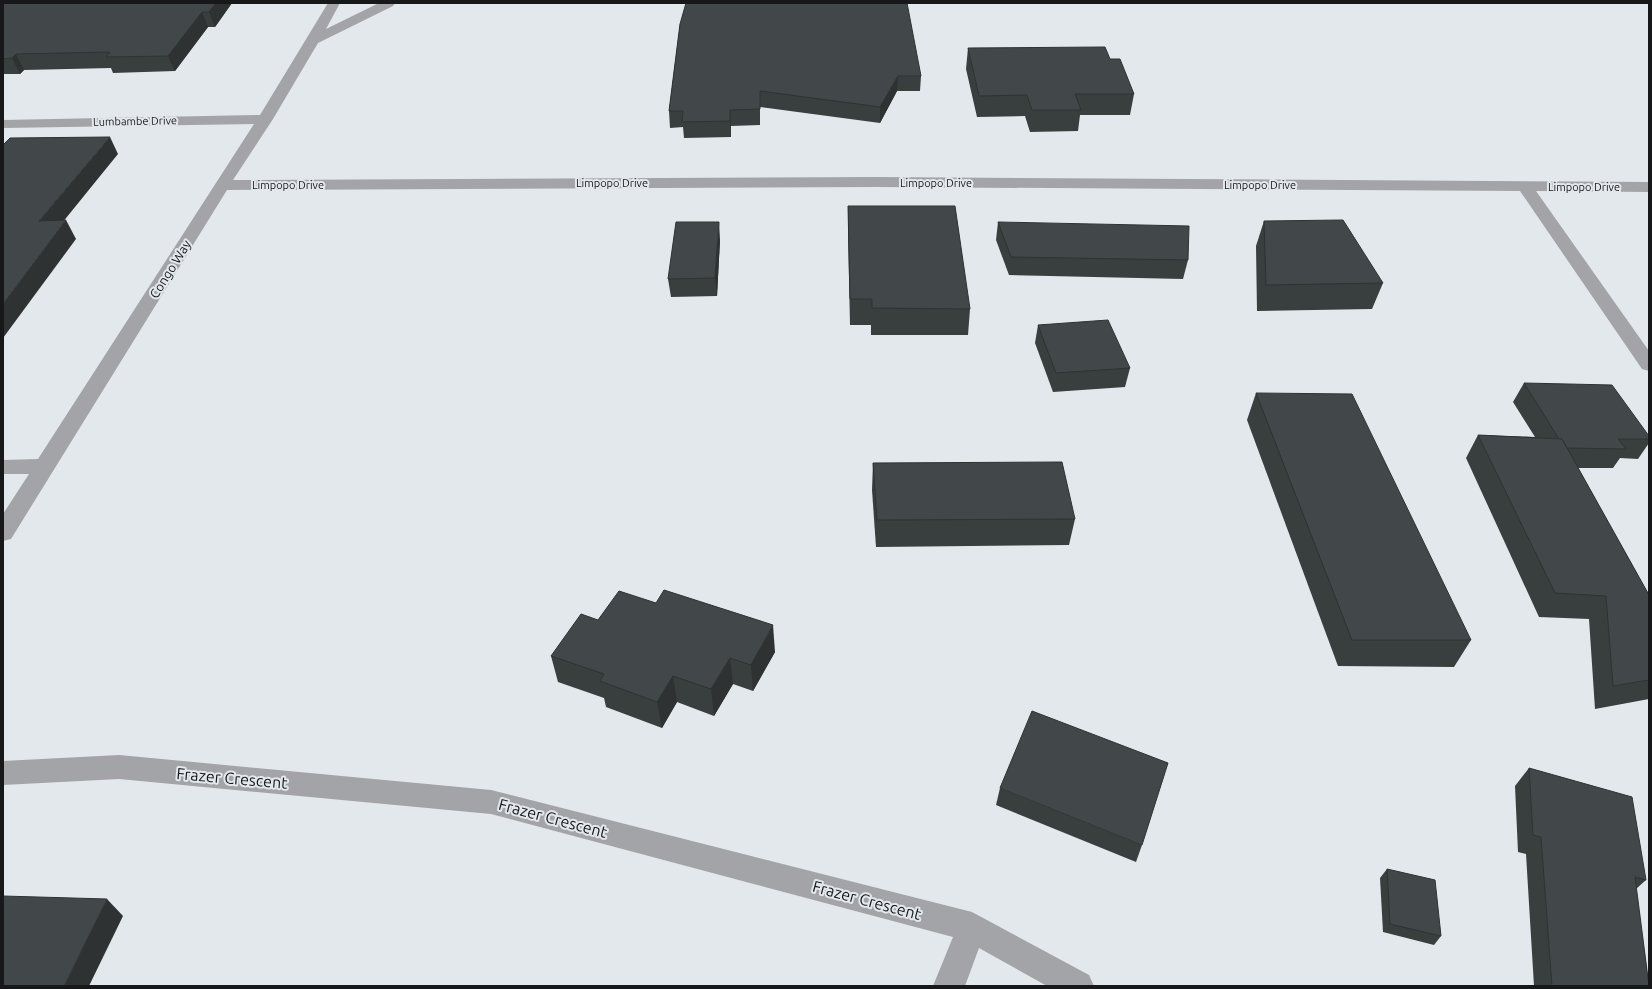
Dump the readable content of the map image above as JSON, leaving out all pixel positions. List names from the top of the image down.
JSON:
{
  "streets": {
    "street": [
      "Lumbambe Drive",
      "Limpopo Drive",
      "Congo Way",
      "Frazer Crescent"
    ]
  },
  "crossings": [
    ["Lumbambe Drive", "Congo Way"],
    ["Limpopo Drive", "Congo Way"]
  ]
}
